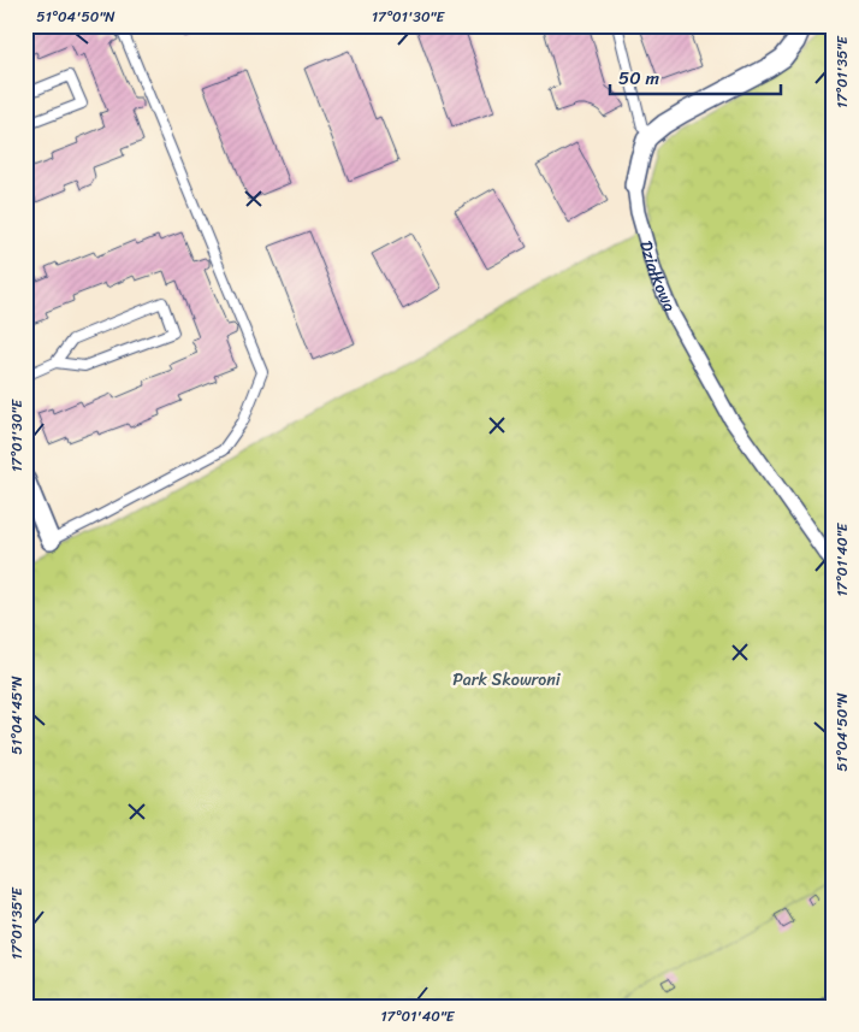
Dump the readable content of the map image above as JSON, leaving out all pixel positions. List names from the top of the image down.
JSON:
{
  "streets": {
    "street": ["Działkowa"]
  },
  "parks": ["Park Skowroni"],
  "scale_bar": "50 m",
  "coordinates": [
    "51°04'50\"N",
    "17°01'30\"E",
    "17°01'35\"E",
    "17°01'40\"E",
    "51°04'45\"N"
  ]
}
